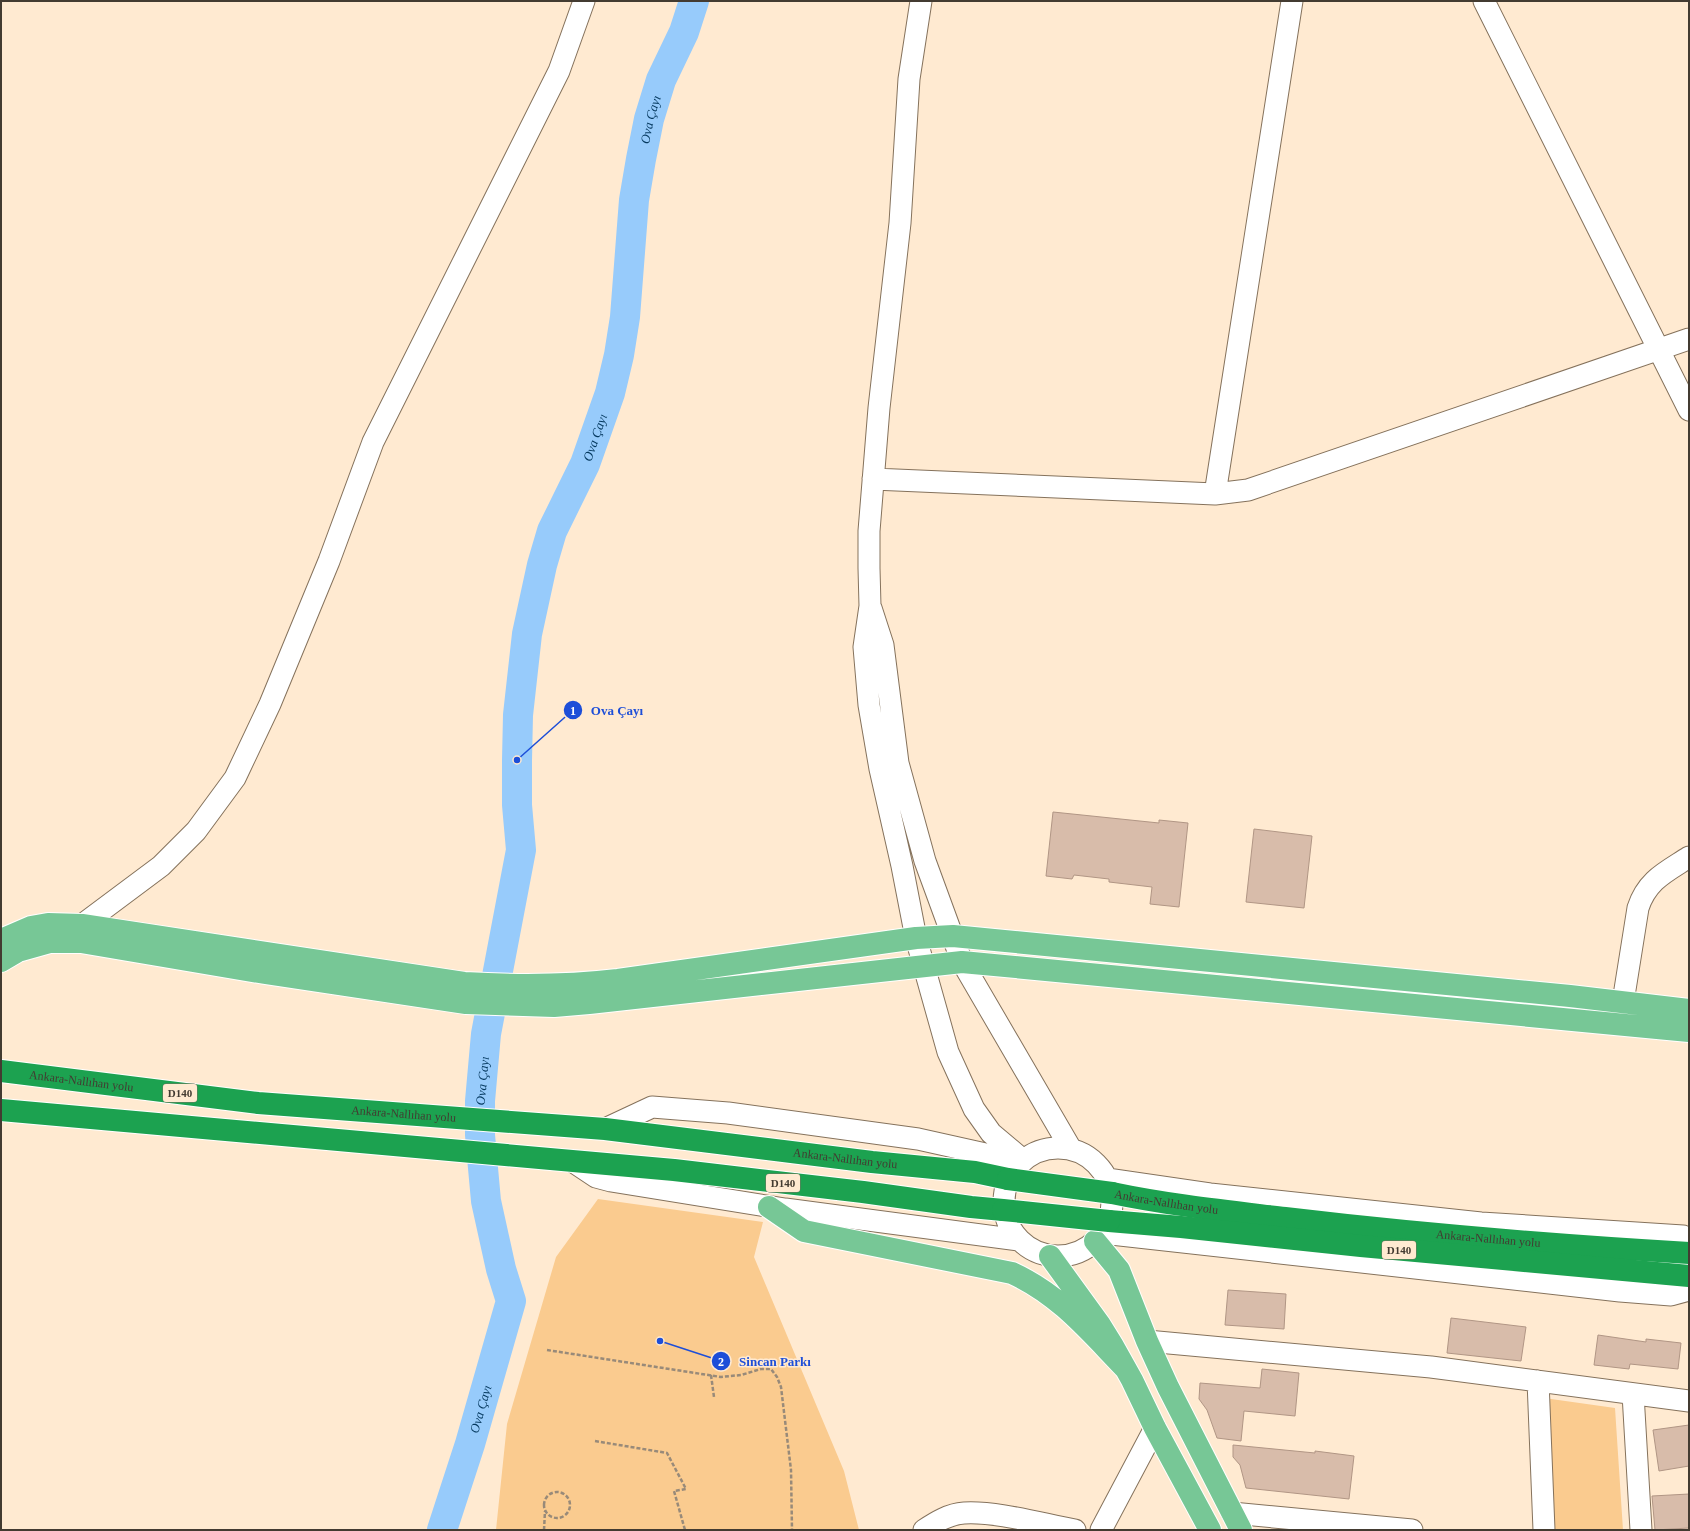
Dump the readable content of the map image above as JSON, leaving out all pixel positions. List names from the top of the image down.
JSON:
{
  "streets": {
    "highway": ["Ankara-Nallıhan yolu", "D140"]
  },
  "water": ["Ova Çayı"],
  "places": ["Ova Çayı", "Sincan Parkı"]
}
